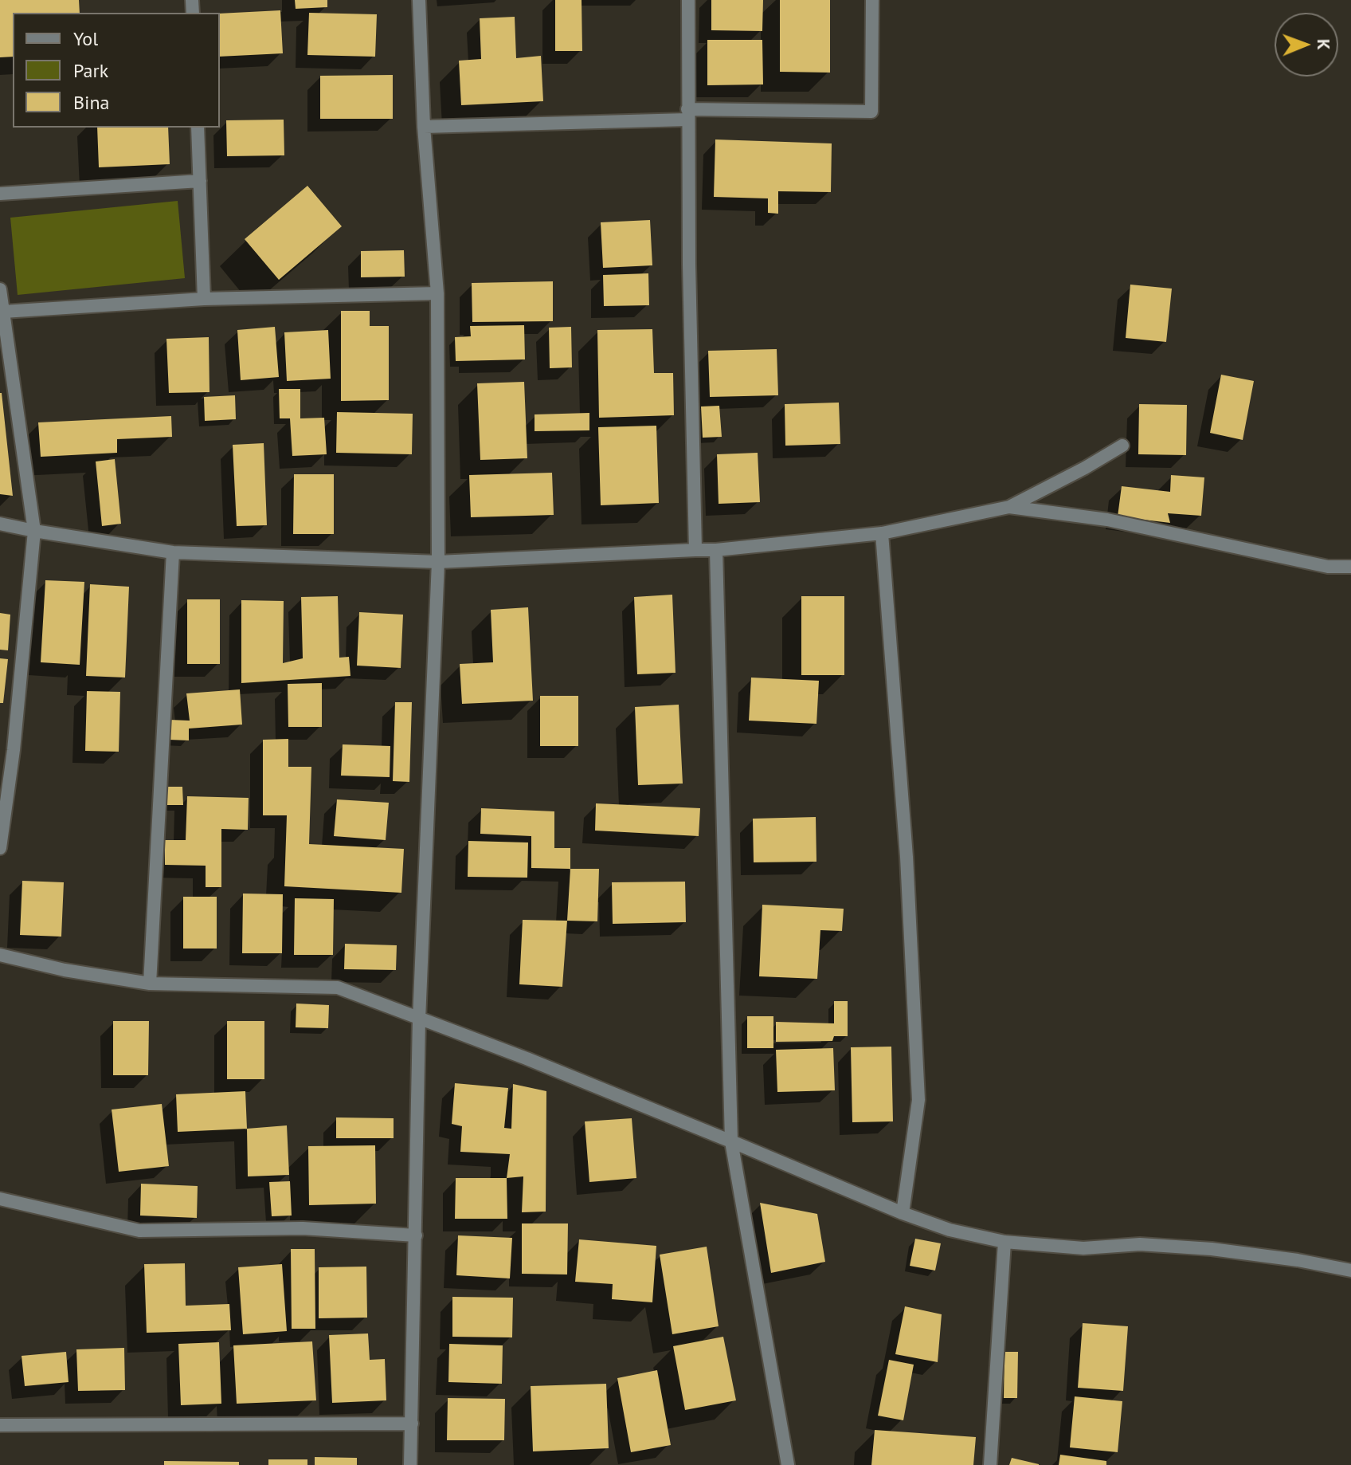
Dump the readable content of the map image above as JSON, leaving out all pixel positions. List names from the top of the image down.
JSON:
{
  "legend": ["Yol", "Park", "Bina"],
  "north": "right"
}
